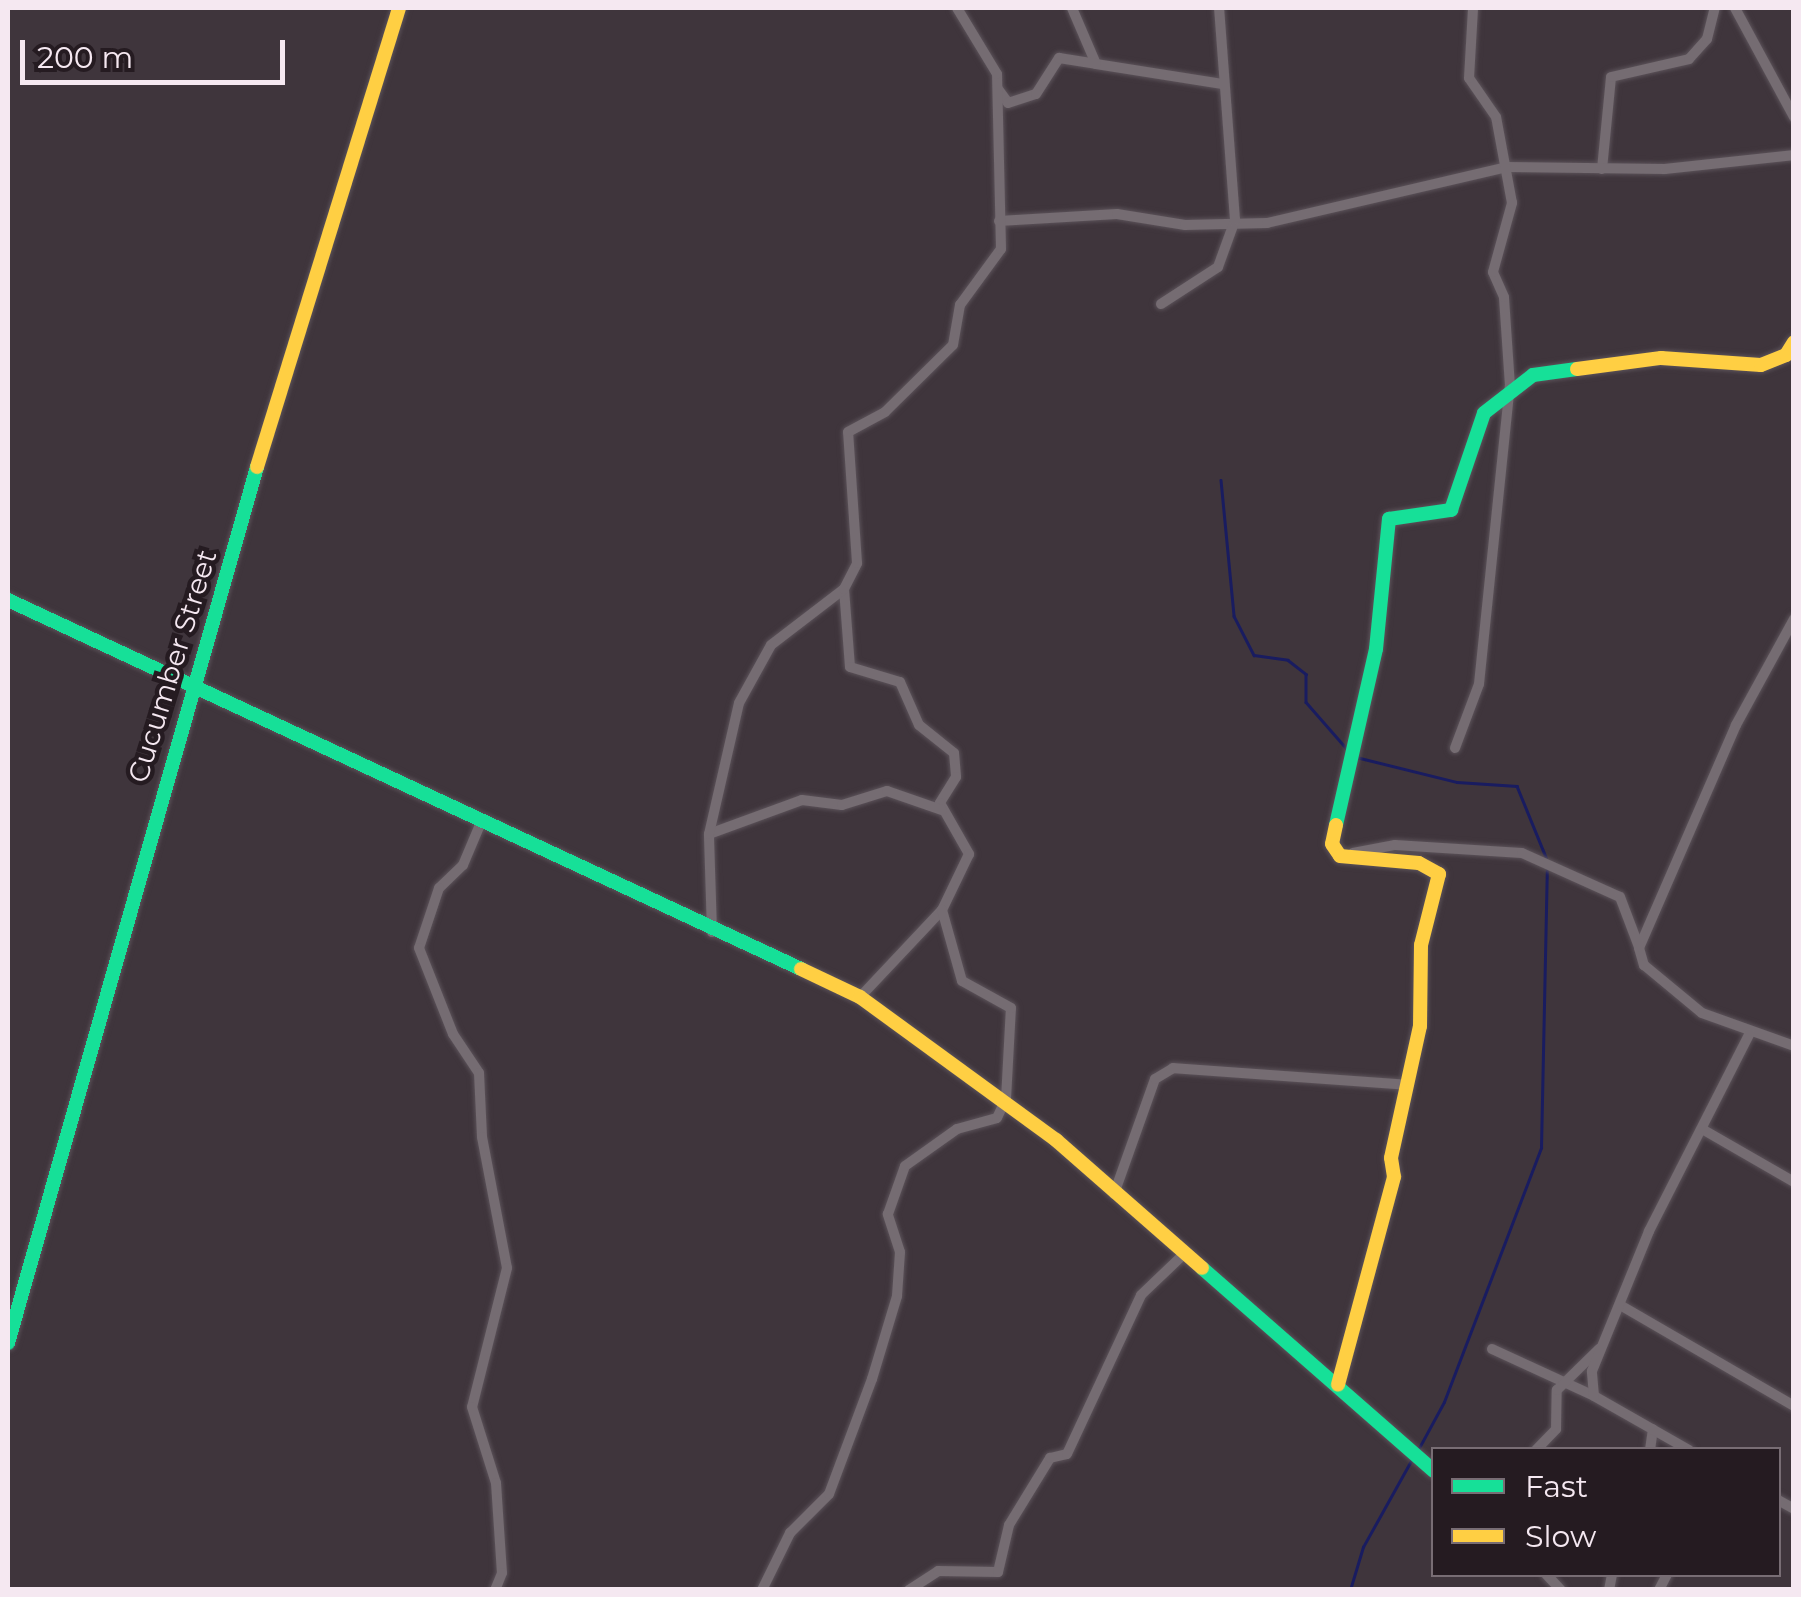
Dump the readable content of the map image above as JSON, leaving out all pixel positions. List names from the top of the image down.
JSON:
{
  "streets": {
    "street": ["Cucumber Street"]
  },
  "legend": ["Fast", "Slow"],
  "scale_bar": "200 m"
}
